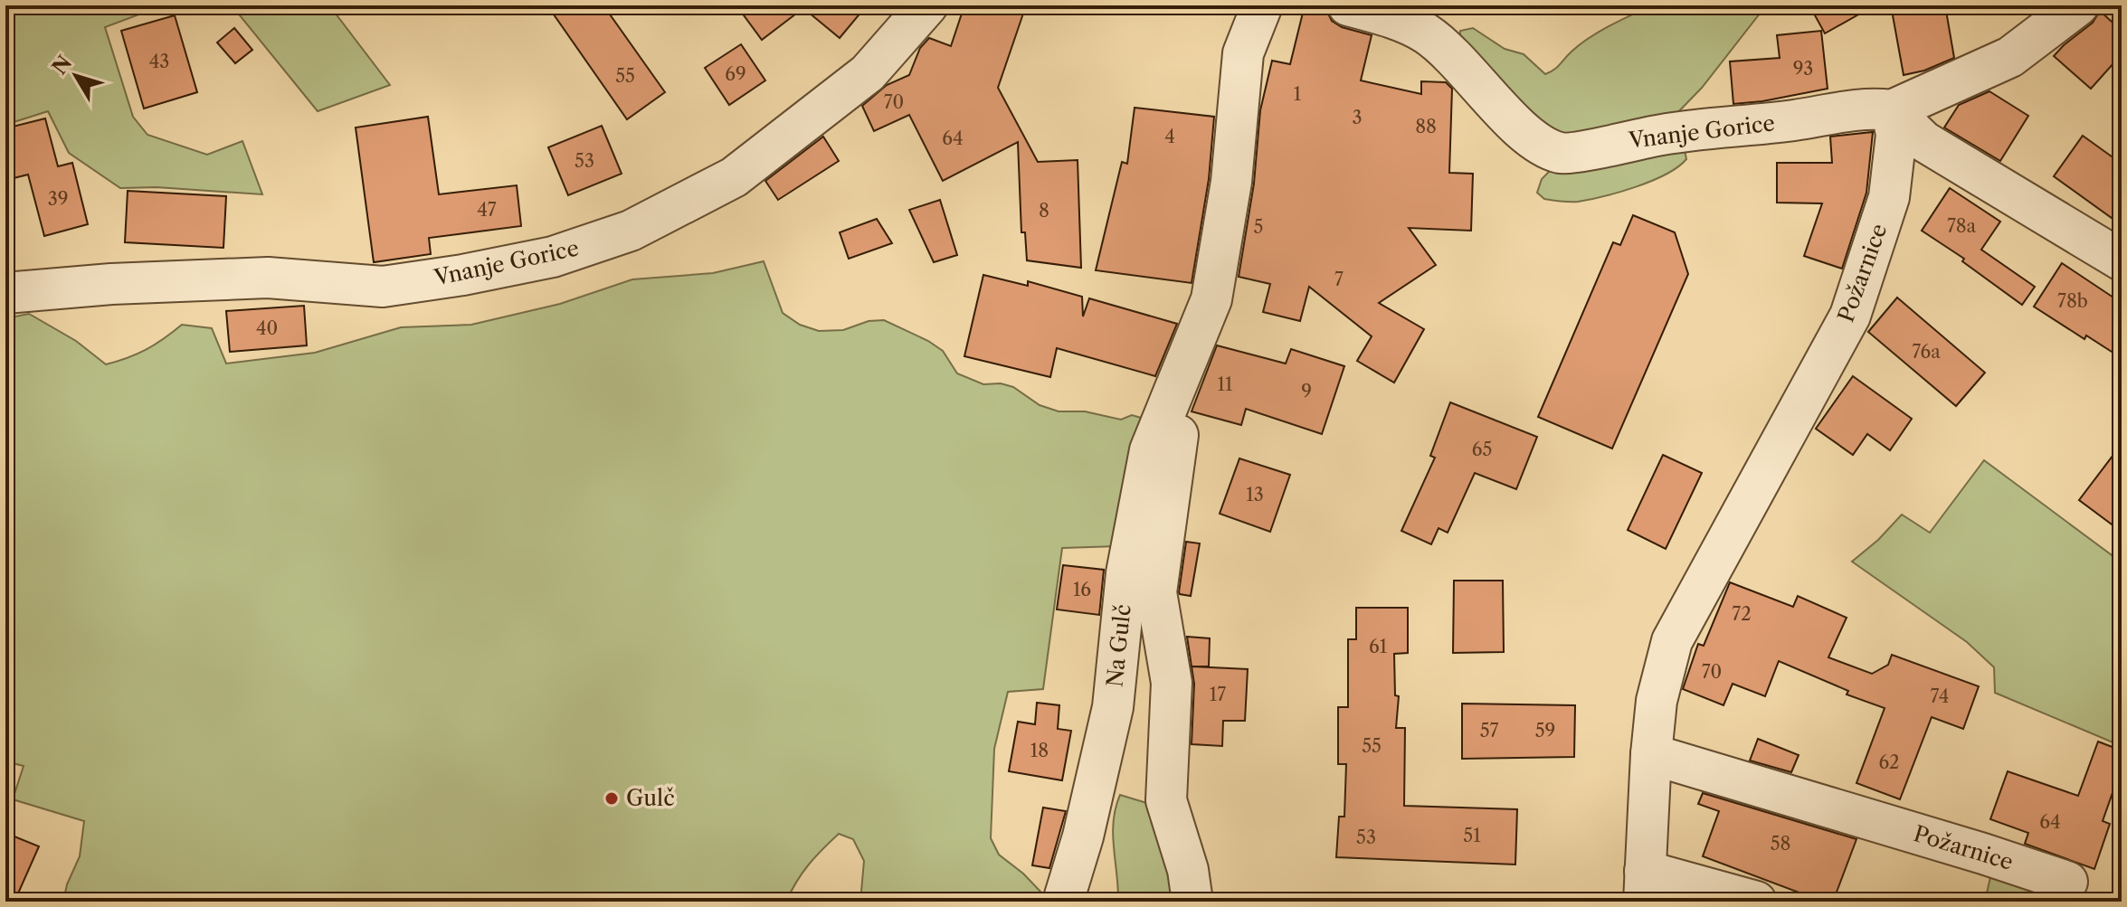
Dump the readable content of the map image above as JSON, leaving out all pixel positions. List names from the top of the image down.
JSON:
{
  "streets": {
    "street": ["Vnanje Gorice", "Požarnice", "Na Gulč"]
  },
  "crossings": [
    ["Vnanje Gorice", "Požarnice"]
  ],
  "places": ["Gulč"],
  "house_numbers": [
    "43",
    "93",
    "69",
    "55",
    "1",
    "70",
    "3",
    "88",
    "4",
    "64",
    "53",
    "39",
    "47",
    "8",
    "78a",
    "5",
    "7",
    "78b",
    "40",
    "76a",
    "11",
    "9",
    "65",
    "13",
    "16",
    "72",
    "61",
    "70",
    "17",
    "74",
    "57",
    "59",
    "55",
    "18",
    "62",
    "64",
    "51",
    "53",
    "58"
  ],
  "north": "top left"
}
